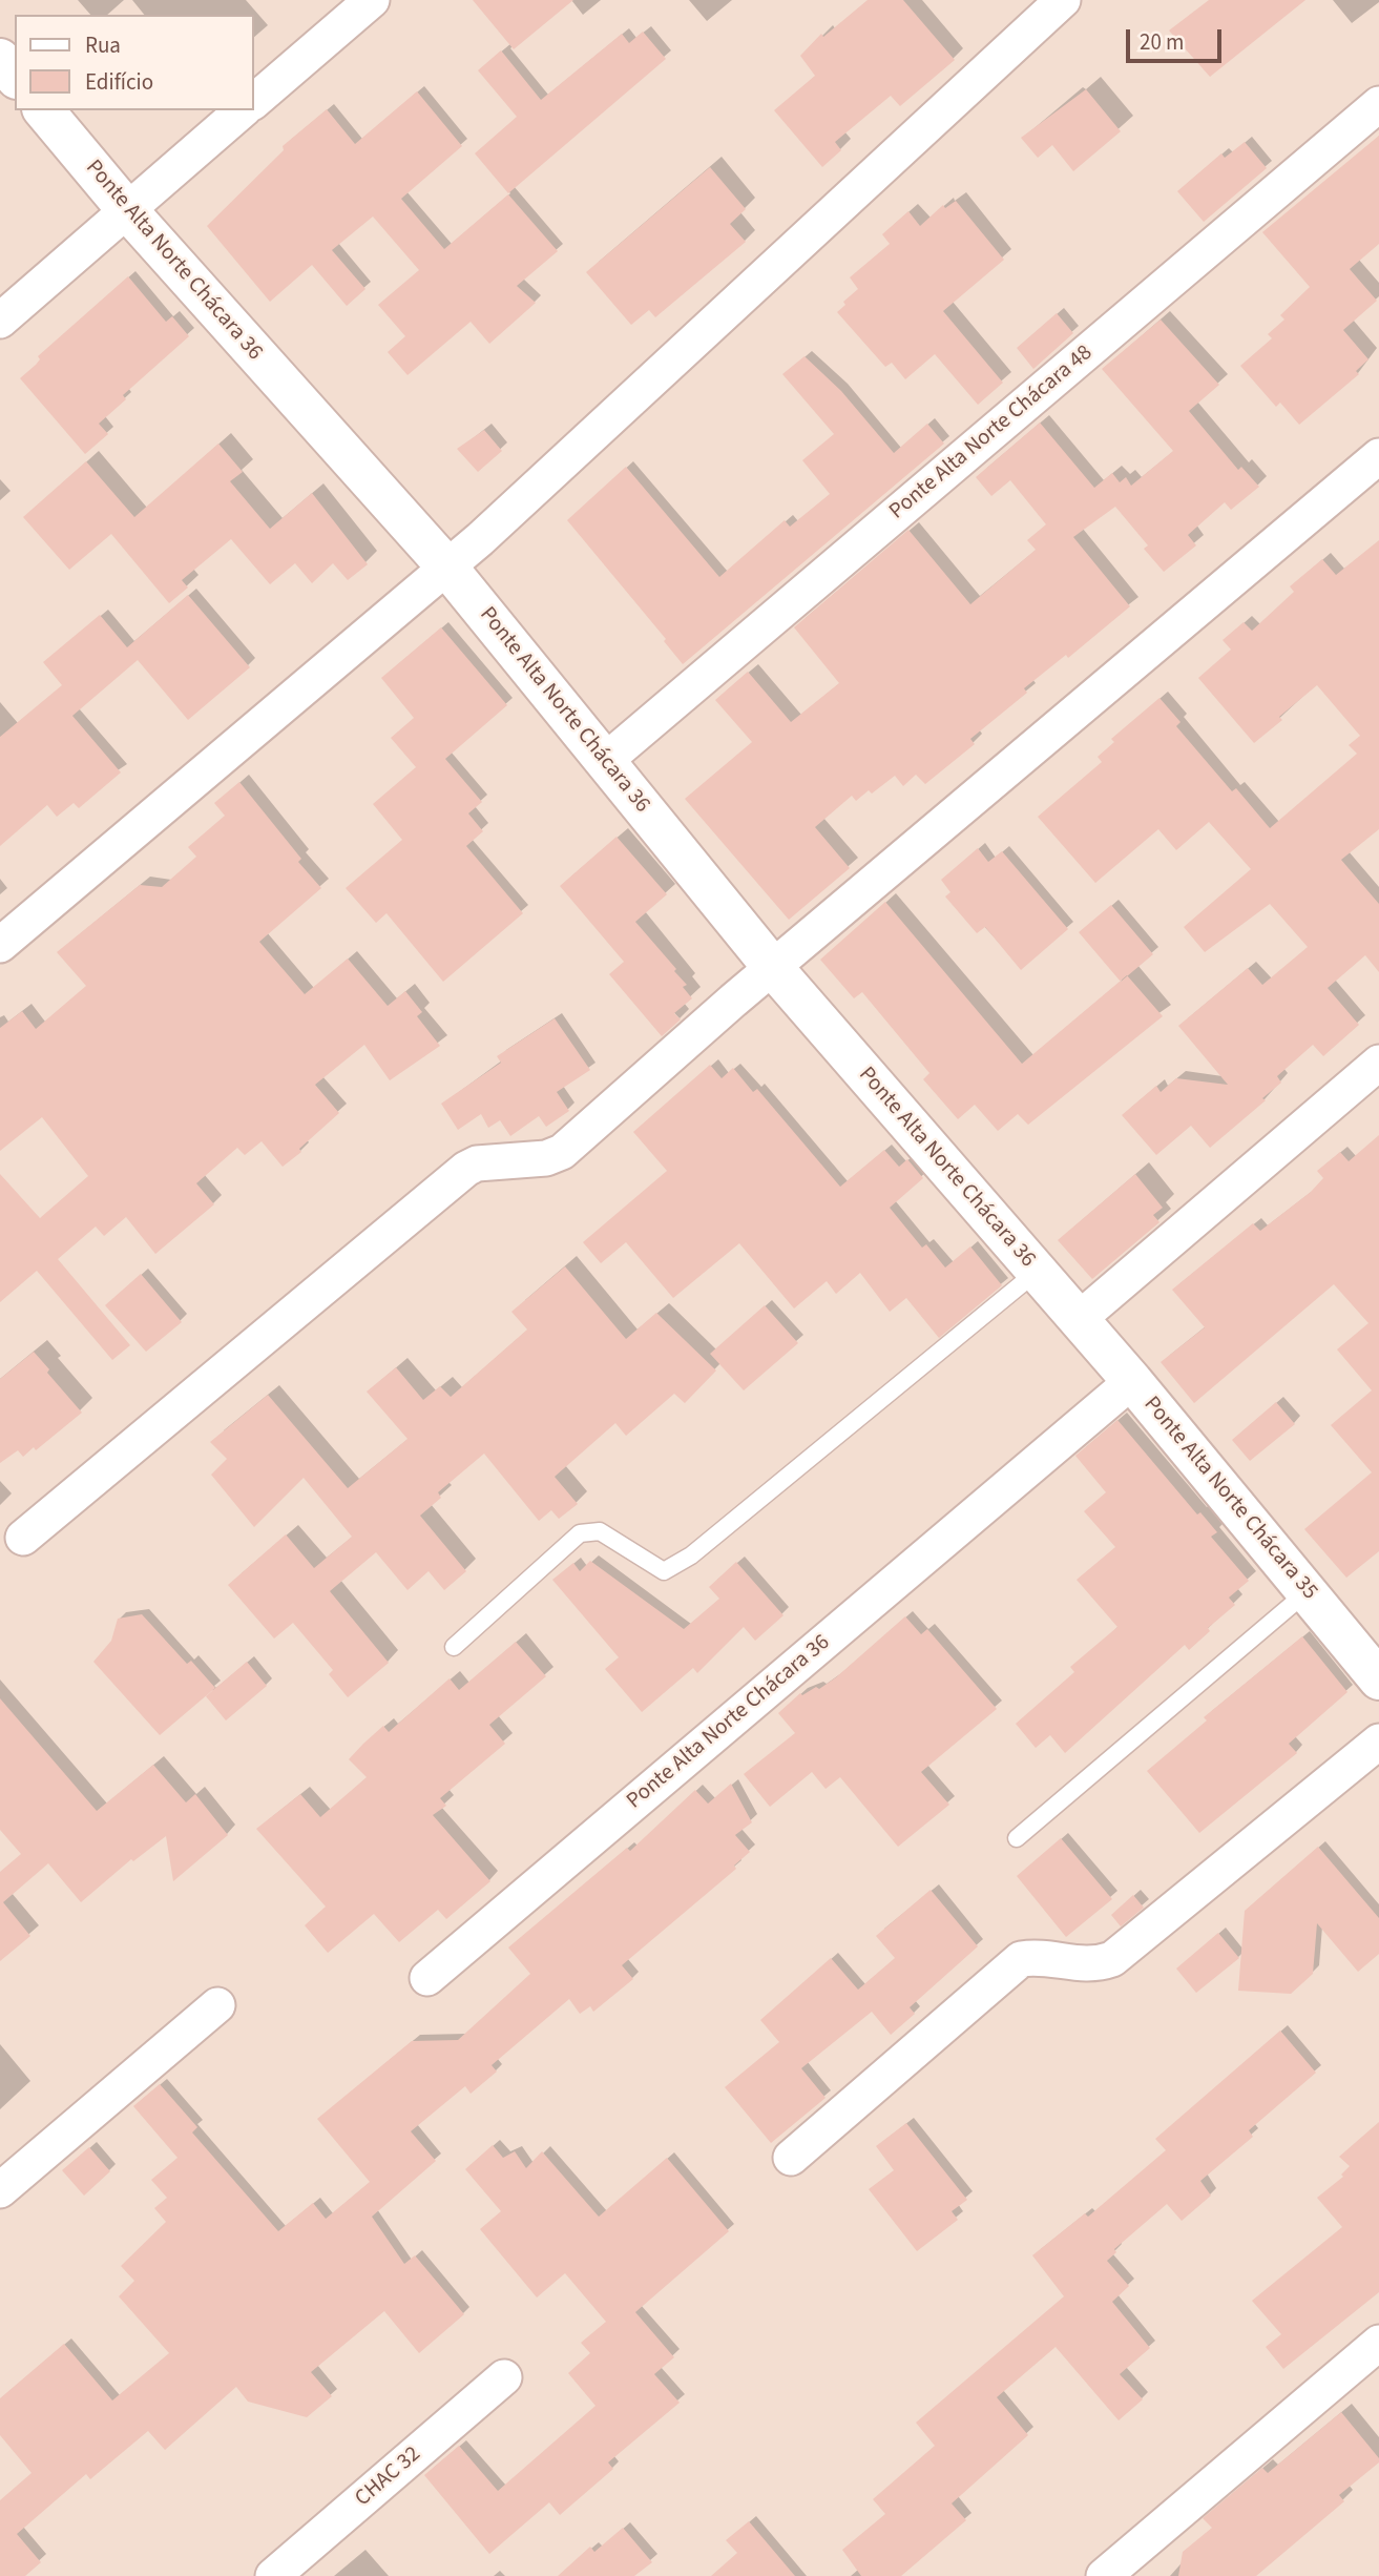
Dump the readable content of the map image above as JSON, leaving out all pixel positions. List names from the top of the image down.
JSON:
{
  "streets": {
    "street": [
      "Ponte Alta Norte Chácara 36",
      "Ponte Alta Norte Chácara 48",
      "Ponte Alta Norte Chácara 35",
      "CHAC 32"
    ]
  },
  "crossings": [
    ["Ponte Alta Norte Chácara 36", "Ponte Alta Norte Chácara 48"],
    ["Ponte Alta Norte Chácara 36", "Ponte Alta Norte Chácara 35"]
  ],
  "legend": ["Rua", "Edifício"],
  "scale_bar": "20 m"
}
